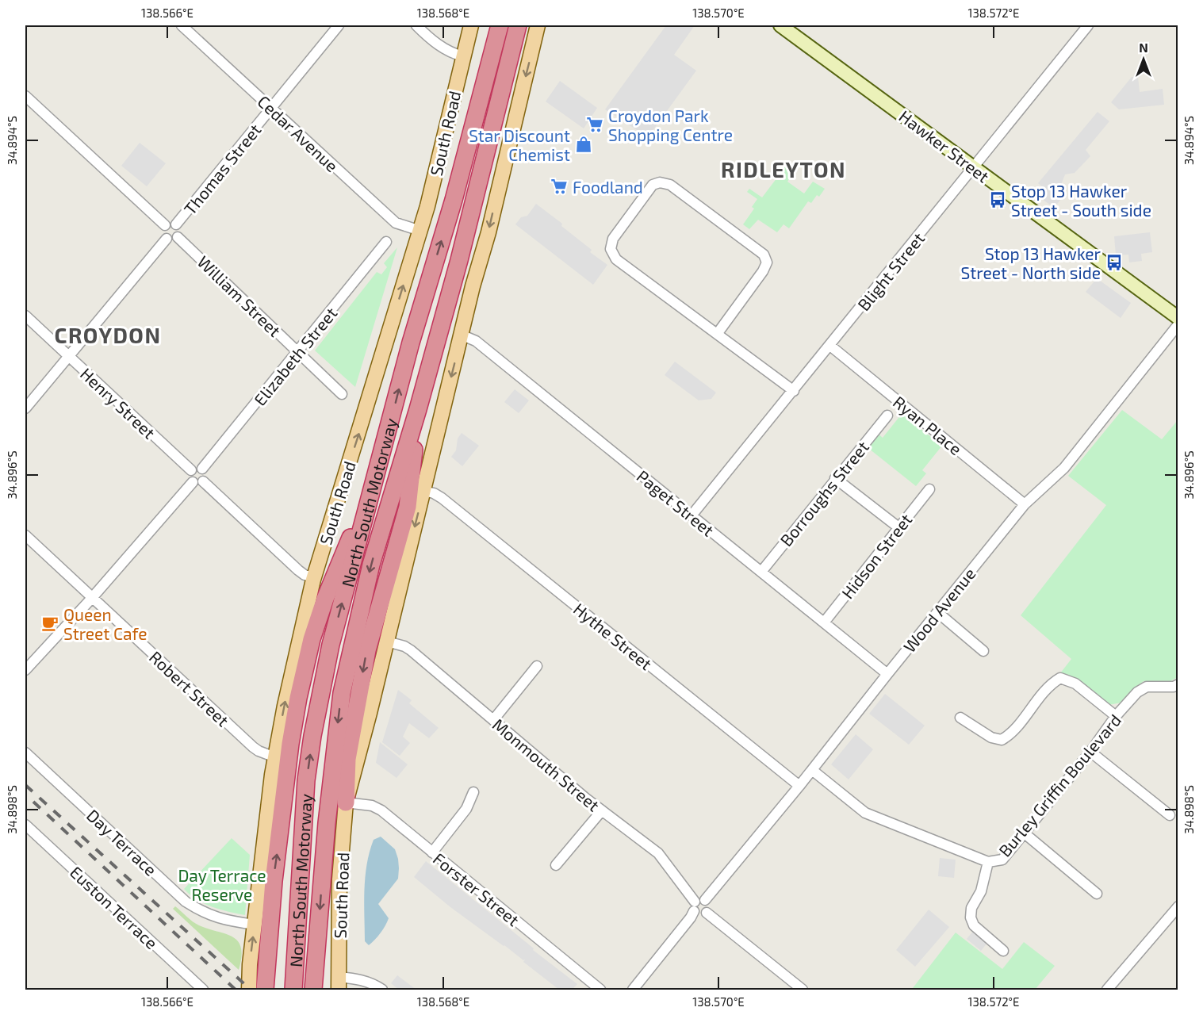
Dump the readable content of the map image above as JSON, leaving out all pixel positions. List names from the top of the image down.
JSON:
{
  "streets": {
    "highway": ["North South Motorway"],
    "main road": ["South Road"],
    "street": [
      "Cedar Avenue",
      "Hawker Street",
      "Thomas Street",
      "Blight Street",
      "William Street",
      "Elizabeth Street",
      "Henry Street",
      "Ryan Place",
      "Borroughs Street",
      "Paget Street",
      "Hidson Street",
      "Wood Avenue",
      "Hythe Street",
      "Robert Street",
      "Monmouth Street",
      "Burley Griffin Boulevard",
      "Day Terrace",
      "Forster Street",
      "Euston Terrace"
    ]
  },
  "crossings": [
    ["Cedar Avenue", "South Road"],
    ["Cedar Avenue", "Thomas Street"],
    ["South Road", "Paget Street"],
    ["South Road", "Hythe Street"],
    ["South Road", "Robert Street"],
    ["South Road", "Monmouth Street"],
    ["South Road", "Day Terrace"],
    ["South Road", "Forster Street"],
    ["Hawker Street", "Blight Street"],
    ["Thomas Street", "William Street"],
    ["Blight Street", "Ryan Place"],
    ["Blight Street", "Paget Street"],
    ["William Street", "Elizabeth Street"],
    ["Elizabeth Street", "Henry Street"],
    ["Ryan Place", "Wood Avenue"],
    ["Borroughs Street", "Paget Street"],
    ["Paget Street", "Hidson Street"],
    ["Paget Street", "Wood Avenue"],
    ["Wood Avenue", "Hythe Street"],
    ["Wood Avenue", "Monmouth Street"],
    ["Wood Avenue", "Burley Griffin Boulevard"]
  ],
  "districts": ["RIDLEYTON", "CROYDON"],
  "parks": ["Day Terrace Reserve"],
  "places": {
    "supermarket": ["Croydon Park Shopping Centre", "Foodland"],
    "shop": ["Star Discount Chemist"],
    "bus stop": ["Stop 13 Hawker Street - South side", "Stop 13 Hawker Street - North side"],
    "cafe": ["Queen Street Cafe"]
  },
  "north": "top",
  "coordinates": [
    "138.566°E",
    "138.568°E",
    "138.570°E",
    "138.572°E",
    "34.894°S",
    "34.896°S",
    "34.898°S"
  ]
}
